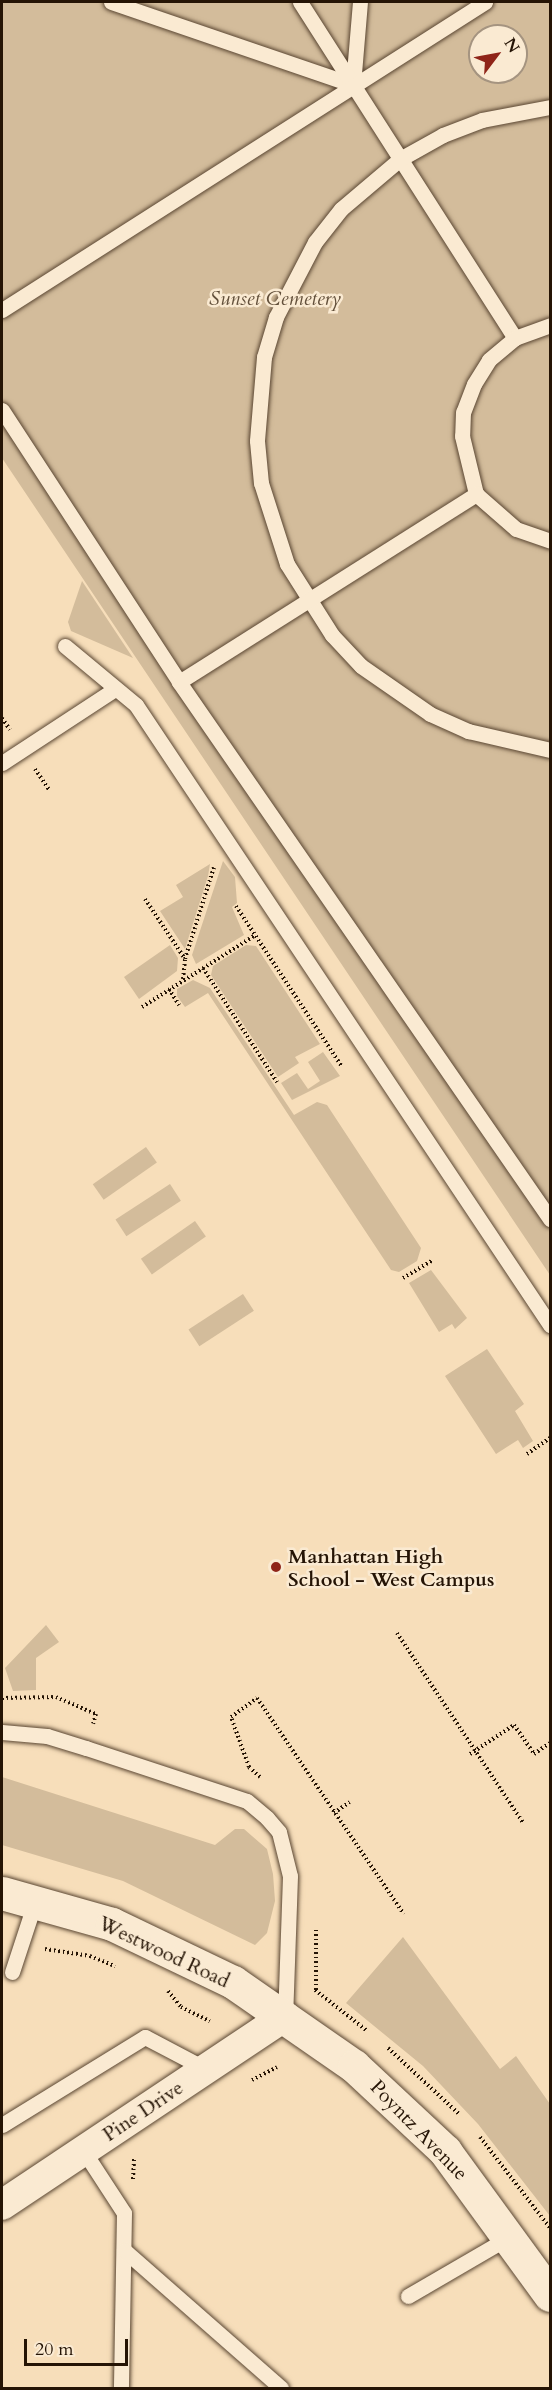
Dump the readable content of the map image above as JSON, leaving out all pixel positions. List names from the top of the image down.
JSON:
{
  "streets": {
    "street": ["Westwood Road", "Pine Drive", "Poyntz Avenue"]
  },
  "crossings": [
    ["Westwood Road", "Pine Drive"],
    ["Westwood Road", "Poyntz Avenue"],
    ["Pine Drive", "Poyntz Avenue"]
  ],
  "parks": ["Sunset Cemetery"],
  "places": ["Manhattan High School - West Campus"],
  "scale_bar": "20 m",
  "north": "top right"
}
